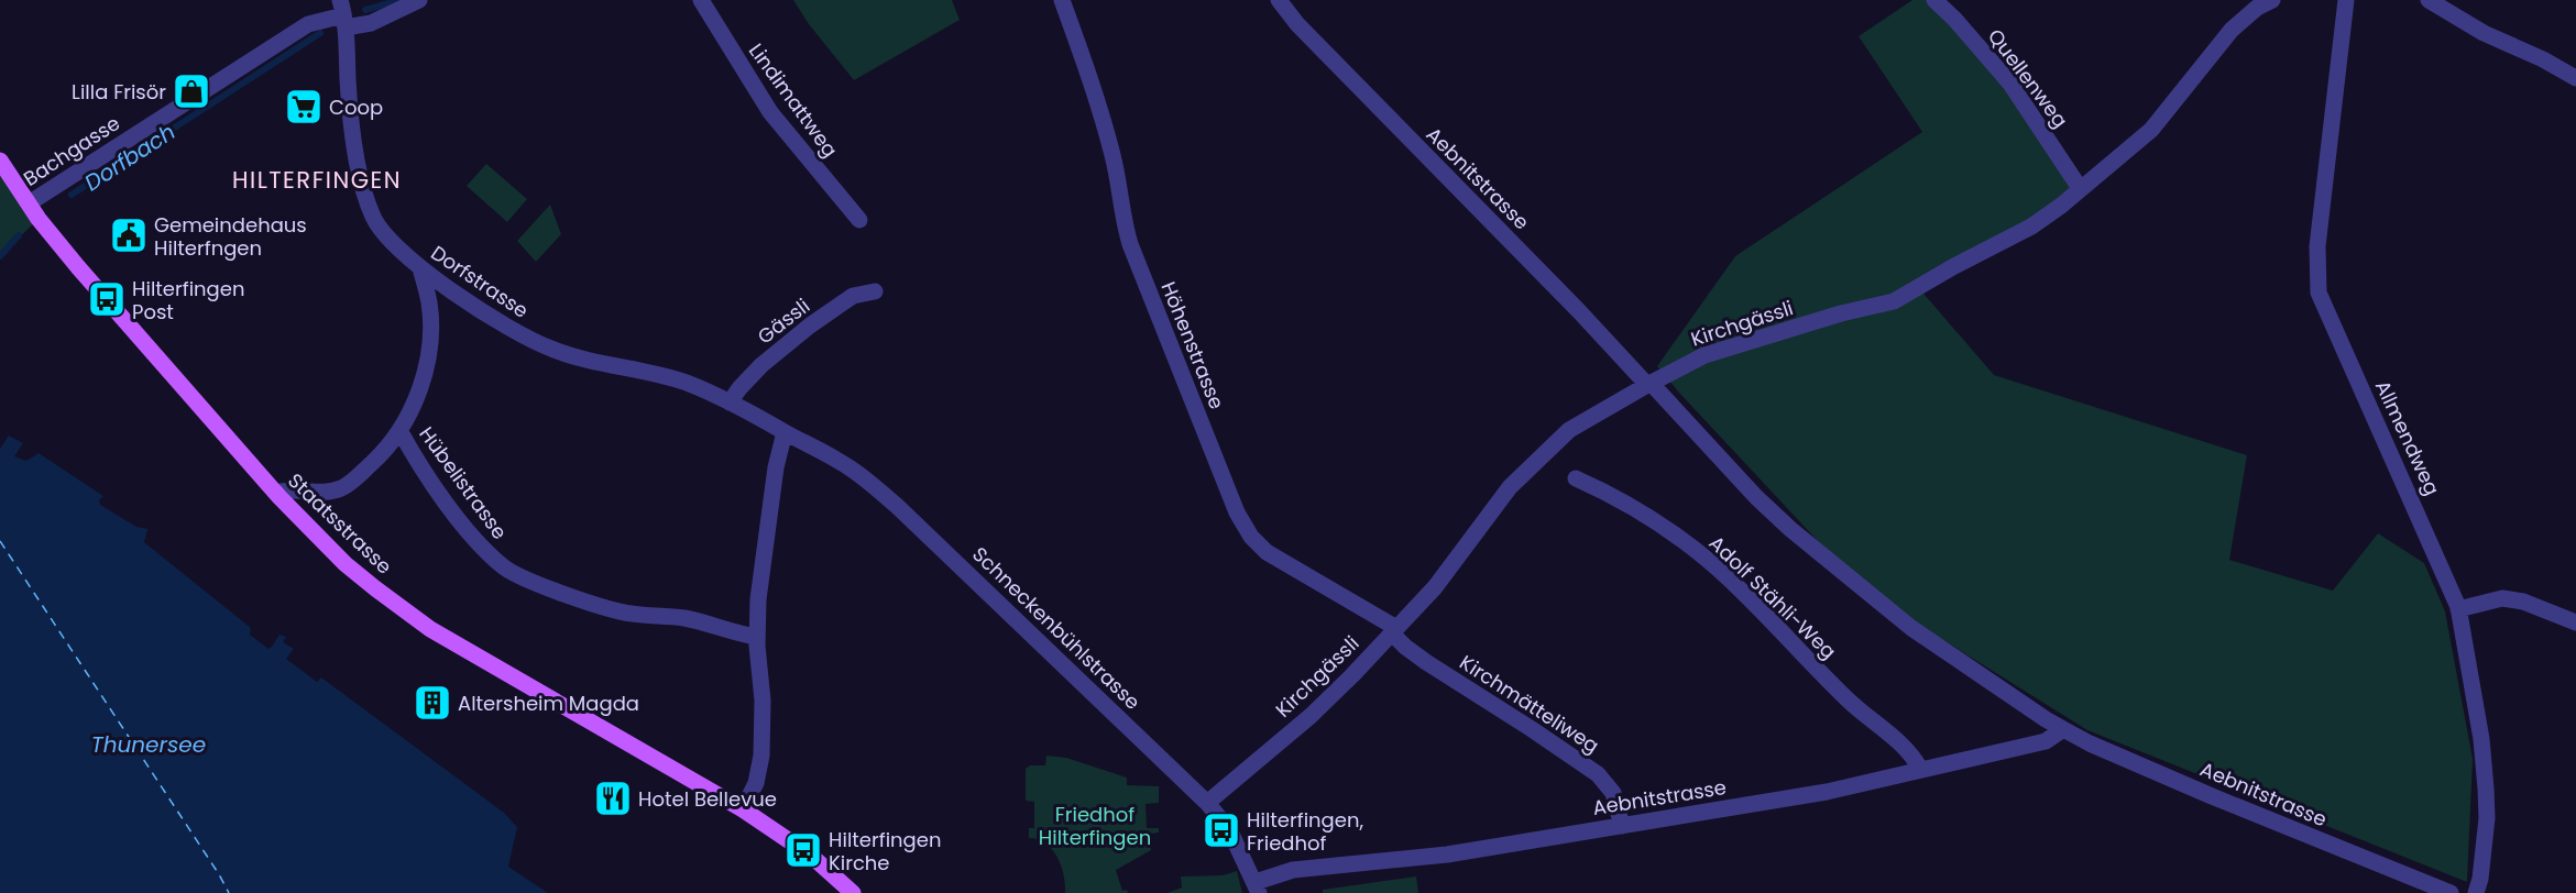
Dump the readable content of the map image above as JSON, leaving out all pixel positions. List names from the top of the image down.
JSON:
{
  "streets": {
    "main road": ["Staatsstrasse"],
    "street": [
      "Quellenweg",
      "Lindimattweg",
      "Bachgasse",
      "Aebnitstrasse",
      "Dorfstrasse",
      "Gässli",
      "Kirchgässli",
      "Höhenstrasse",
      "Allmendweg",
      "Hübelistrasse",
      "Adolf Stähli-Weg",
      "Schneckenbühlstrasse",
      "Kirchmätteliweg"
    ]
  },
  "crossings": [
    ["Quellenweg", "Kirchgässli"],
    ["Bachgasse", "Dorfstrasse"],
    ["Bachgasse", "Staatsstrasse"],
    ["Aebnitstrasse", "Kirchgässli"],
    ["Aebnitstrasse", "Adolf Stähli-Weg"],
    ["Aebnitstrasse", "Schneckenbühlstrasse"],
    ["Aebnitstrasse", "Kirchmätteliweg"],
    ["Dorfstrasse", "Gässli"],
    ["Dorfstrasse", "Hübelistrasse"],
    ["Dorfstrasse", "Schneckenbühlstrasse"],
    ["Kirchgässli", "Höhenstrasse"],
    ["Kirchgässli", "Schneckenbühlstrasse"],
    ["Kirchgässli", "Kirchmätteliweg"],
    ["Höhenstrasse", "Kirchmätteliweg"],
    ["Hübelistrasse", "Staatsstrasse"]
  ],
  "districts": ["HILTERFINGEN"],
  "water": ["Dorfbach", "Thunersee"],
  "parks": ["Friedhof Hilterfingen"],
  "places": {
    "shop": ["Lilla Frisör"],
    "supermarket": ["Coop"],
    "public building": ["Gemeindehaus Hilterfngen"],
    "bus stop": ["Hilterfingen Post", "Hilterfingen, Friedhof", "Hilterfingen Kirche"],
    "building": ["Altersheim Magda"],
    "restaurant": ["Hotel Bellevue"]
  }
}
